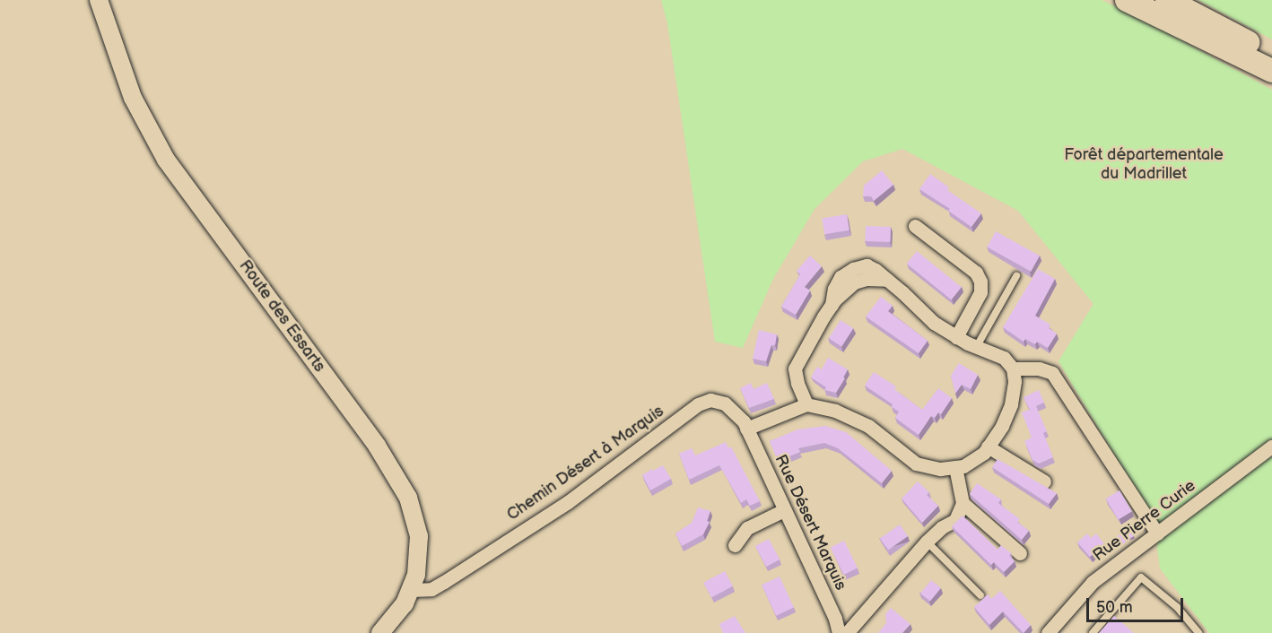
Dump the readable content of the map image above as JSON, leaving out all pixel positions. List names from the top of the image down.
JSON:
{
  "streets": {
    "main road": ["Route des Essarts"],
    "street": ["Chemin Désert à Marquis", "Rue Pierre Curie", "Rue Désert Marquis"]
  },
  "crossings": [
    ["Route des Essarts", "Chemin Désert à Marquis"],
    ["Chemin Désert à Marquis", "Rue Désert Marquis"]
  ],
  "parks": ["Forêt départementale du Madrillet"],
  "scale_bar": "50 m"
}
